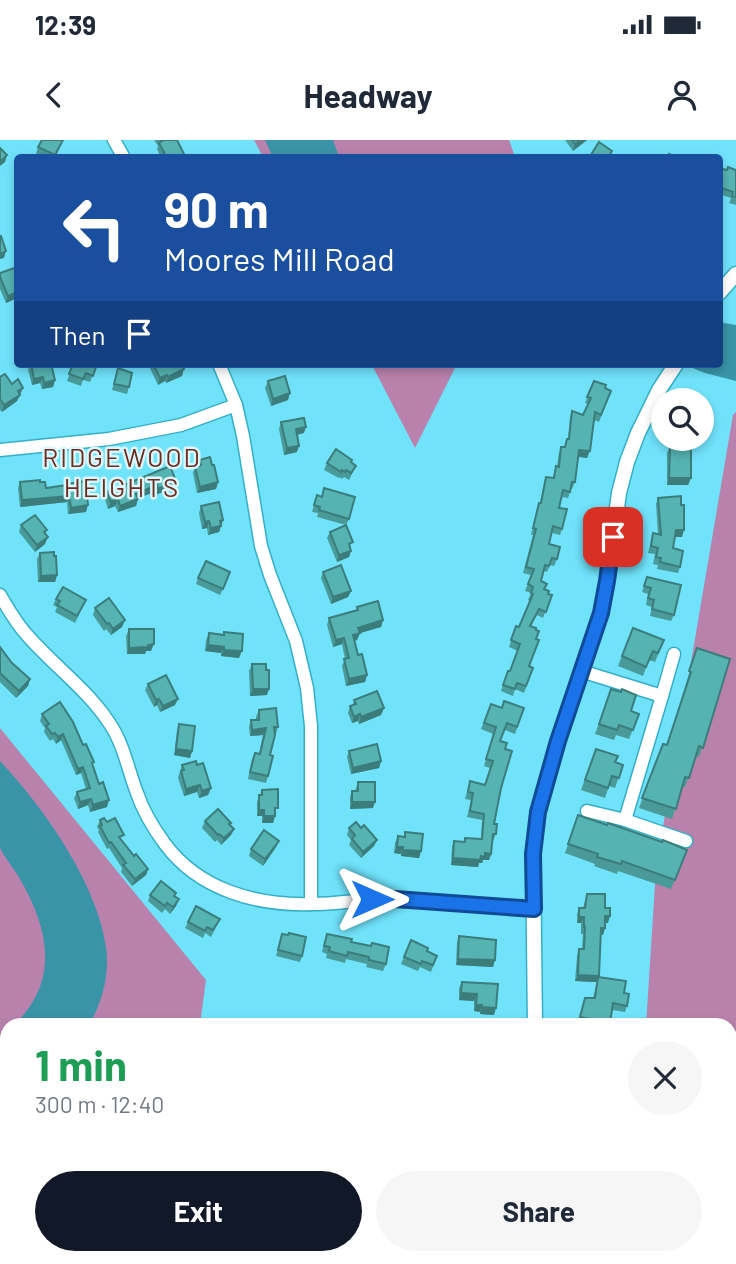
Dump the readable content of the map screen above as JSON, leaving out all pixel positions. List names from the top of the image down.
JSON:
{
  "districts": ["RIDGEWOOD HEIGHTS"],
  "page": {
    "status": "12:39",
    "header": "Headway",
    "turn": ["90 m", "Moores Mill Road"],
    "then": "Then",
    "heading": ["1 min", "300 m · 12:40"],
    "buttons": ["Exit", "Share"]
  }
}
